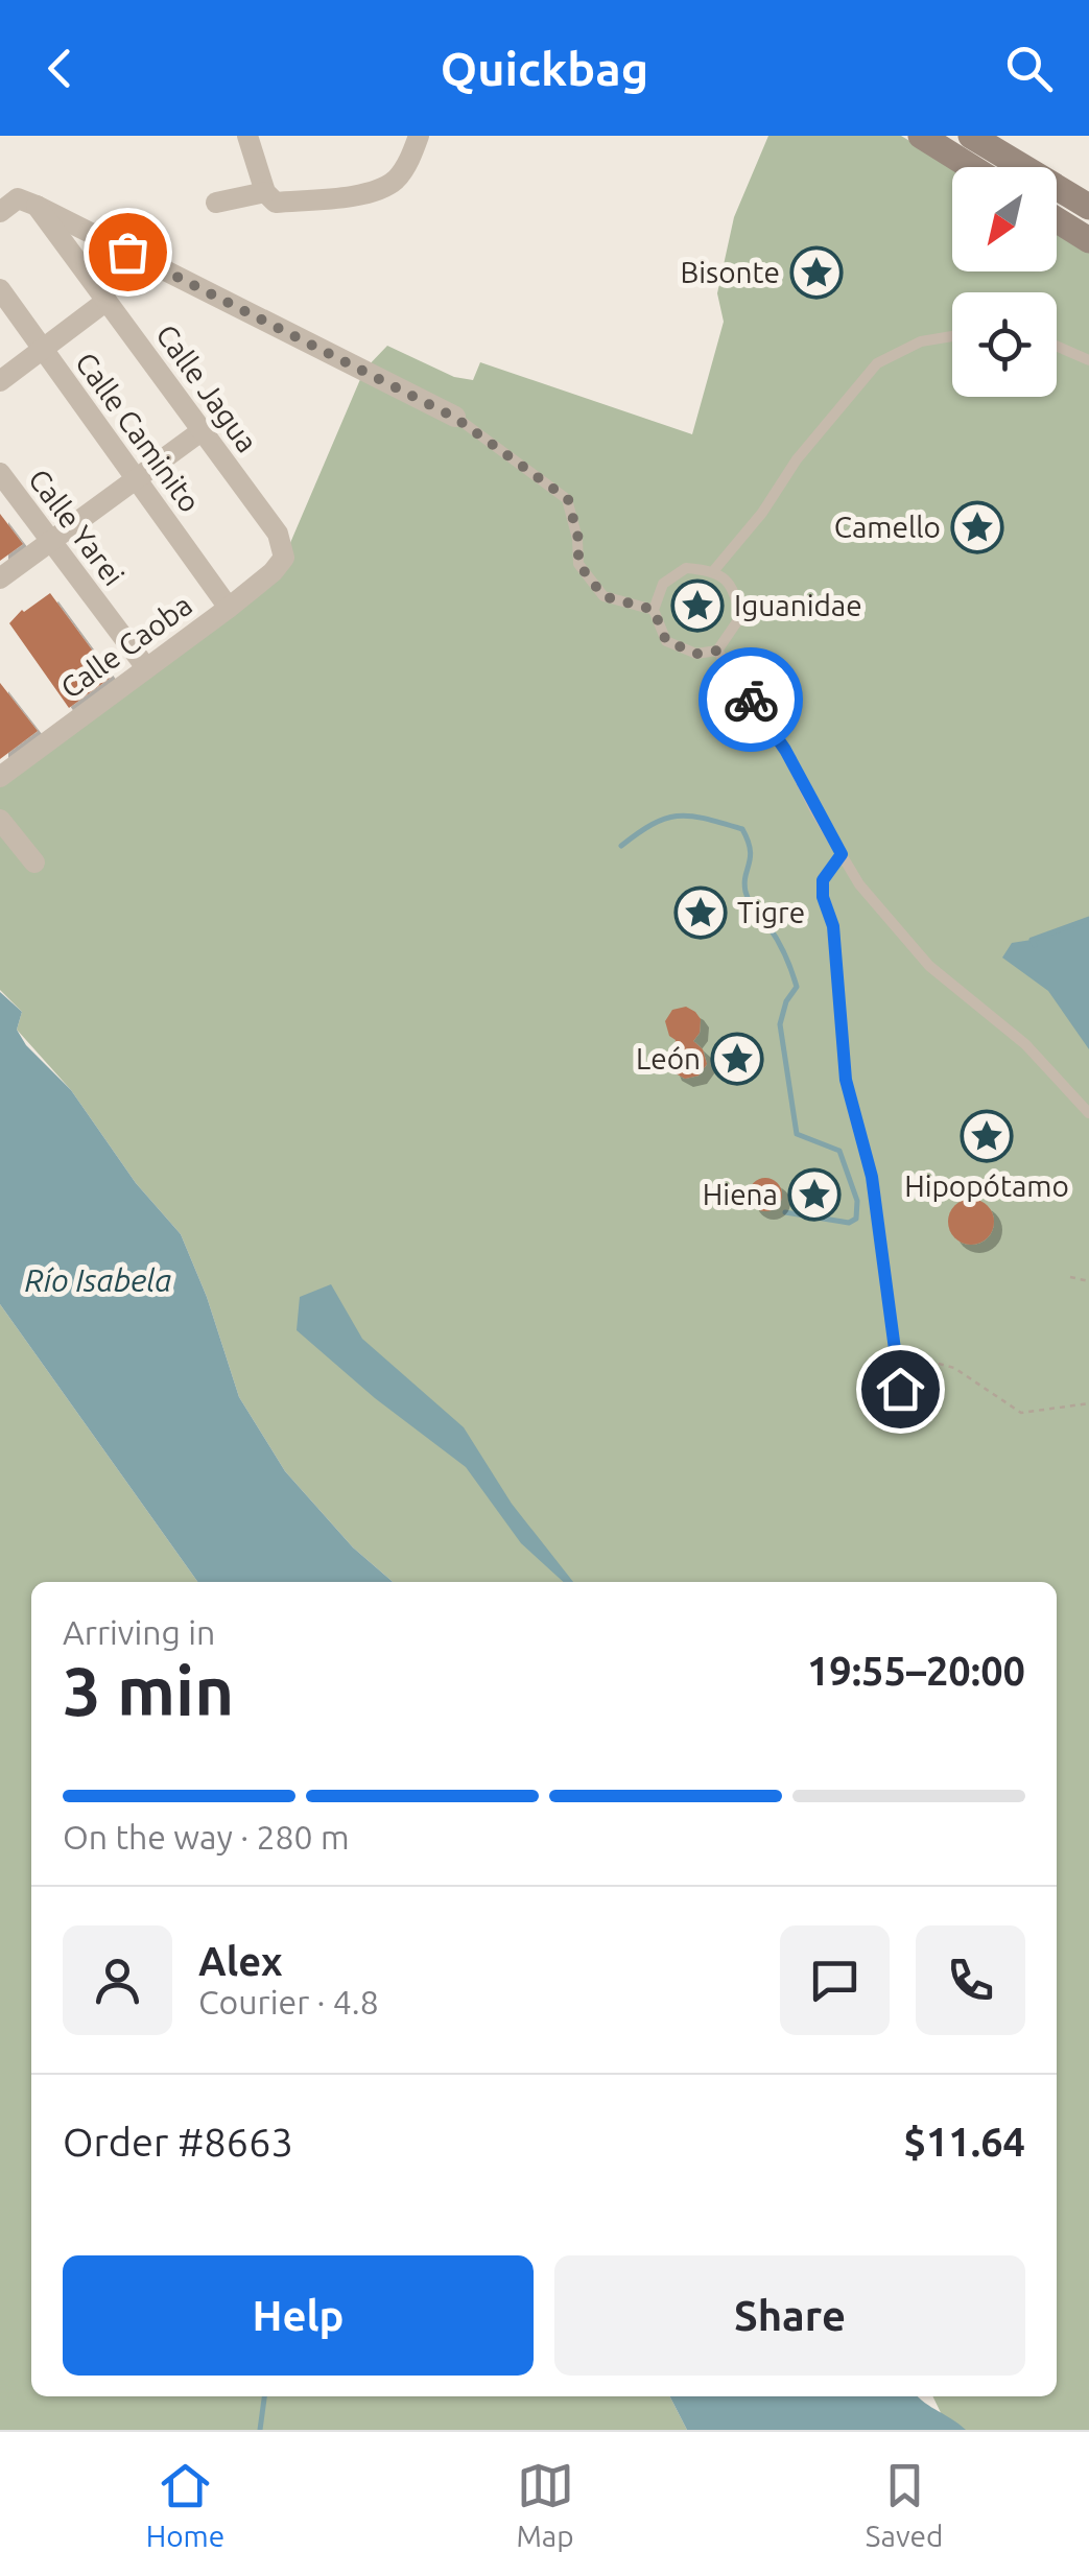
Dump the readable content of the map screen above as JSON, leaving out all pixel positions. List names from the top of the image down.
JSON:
{
  "streets": {
    "street": [
      "Calle Jagua",
      "Calle Caminito",
      "Calle Yarei",
      "Calle Caoba"
    ]
  },
  "crossings": [
    ["Calle Jagua", "Calle Caoba"],
    ["Calle Caminito", "Calle Caoba"],
    ["Calle Yarei", "Calle Caoba"]
  ],
  "water": ["Río Isabela"],
  "places": {
    "place": [
      "Bisonte",
      "Camello",
      "Iguanidae",
      "Tigre",
      "León",
      "Hipopótamo",
      "Hiena"
    ]
  },
  "north": "bottom left",
  "page": {
    "header": "Quickbag",
    "heading": ["3 min", "Arriving in", "19:55–20:00"],
    "panel": [
      "Alex",
      "Courier · 4.8",
      "Order #8663",
      "$11.64"
    ],
    "bar": "On the way · 280 m",
    "buttons": ["Help", "Share"],
    "tabs": ["Home", "Map", "Saved"]
  }
}
